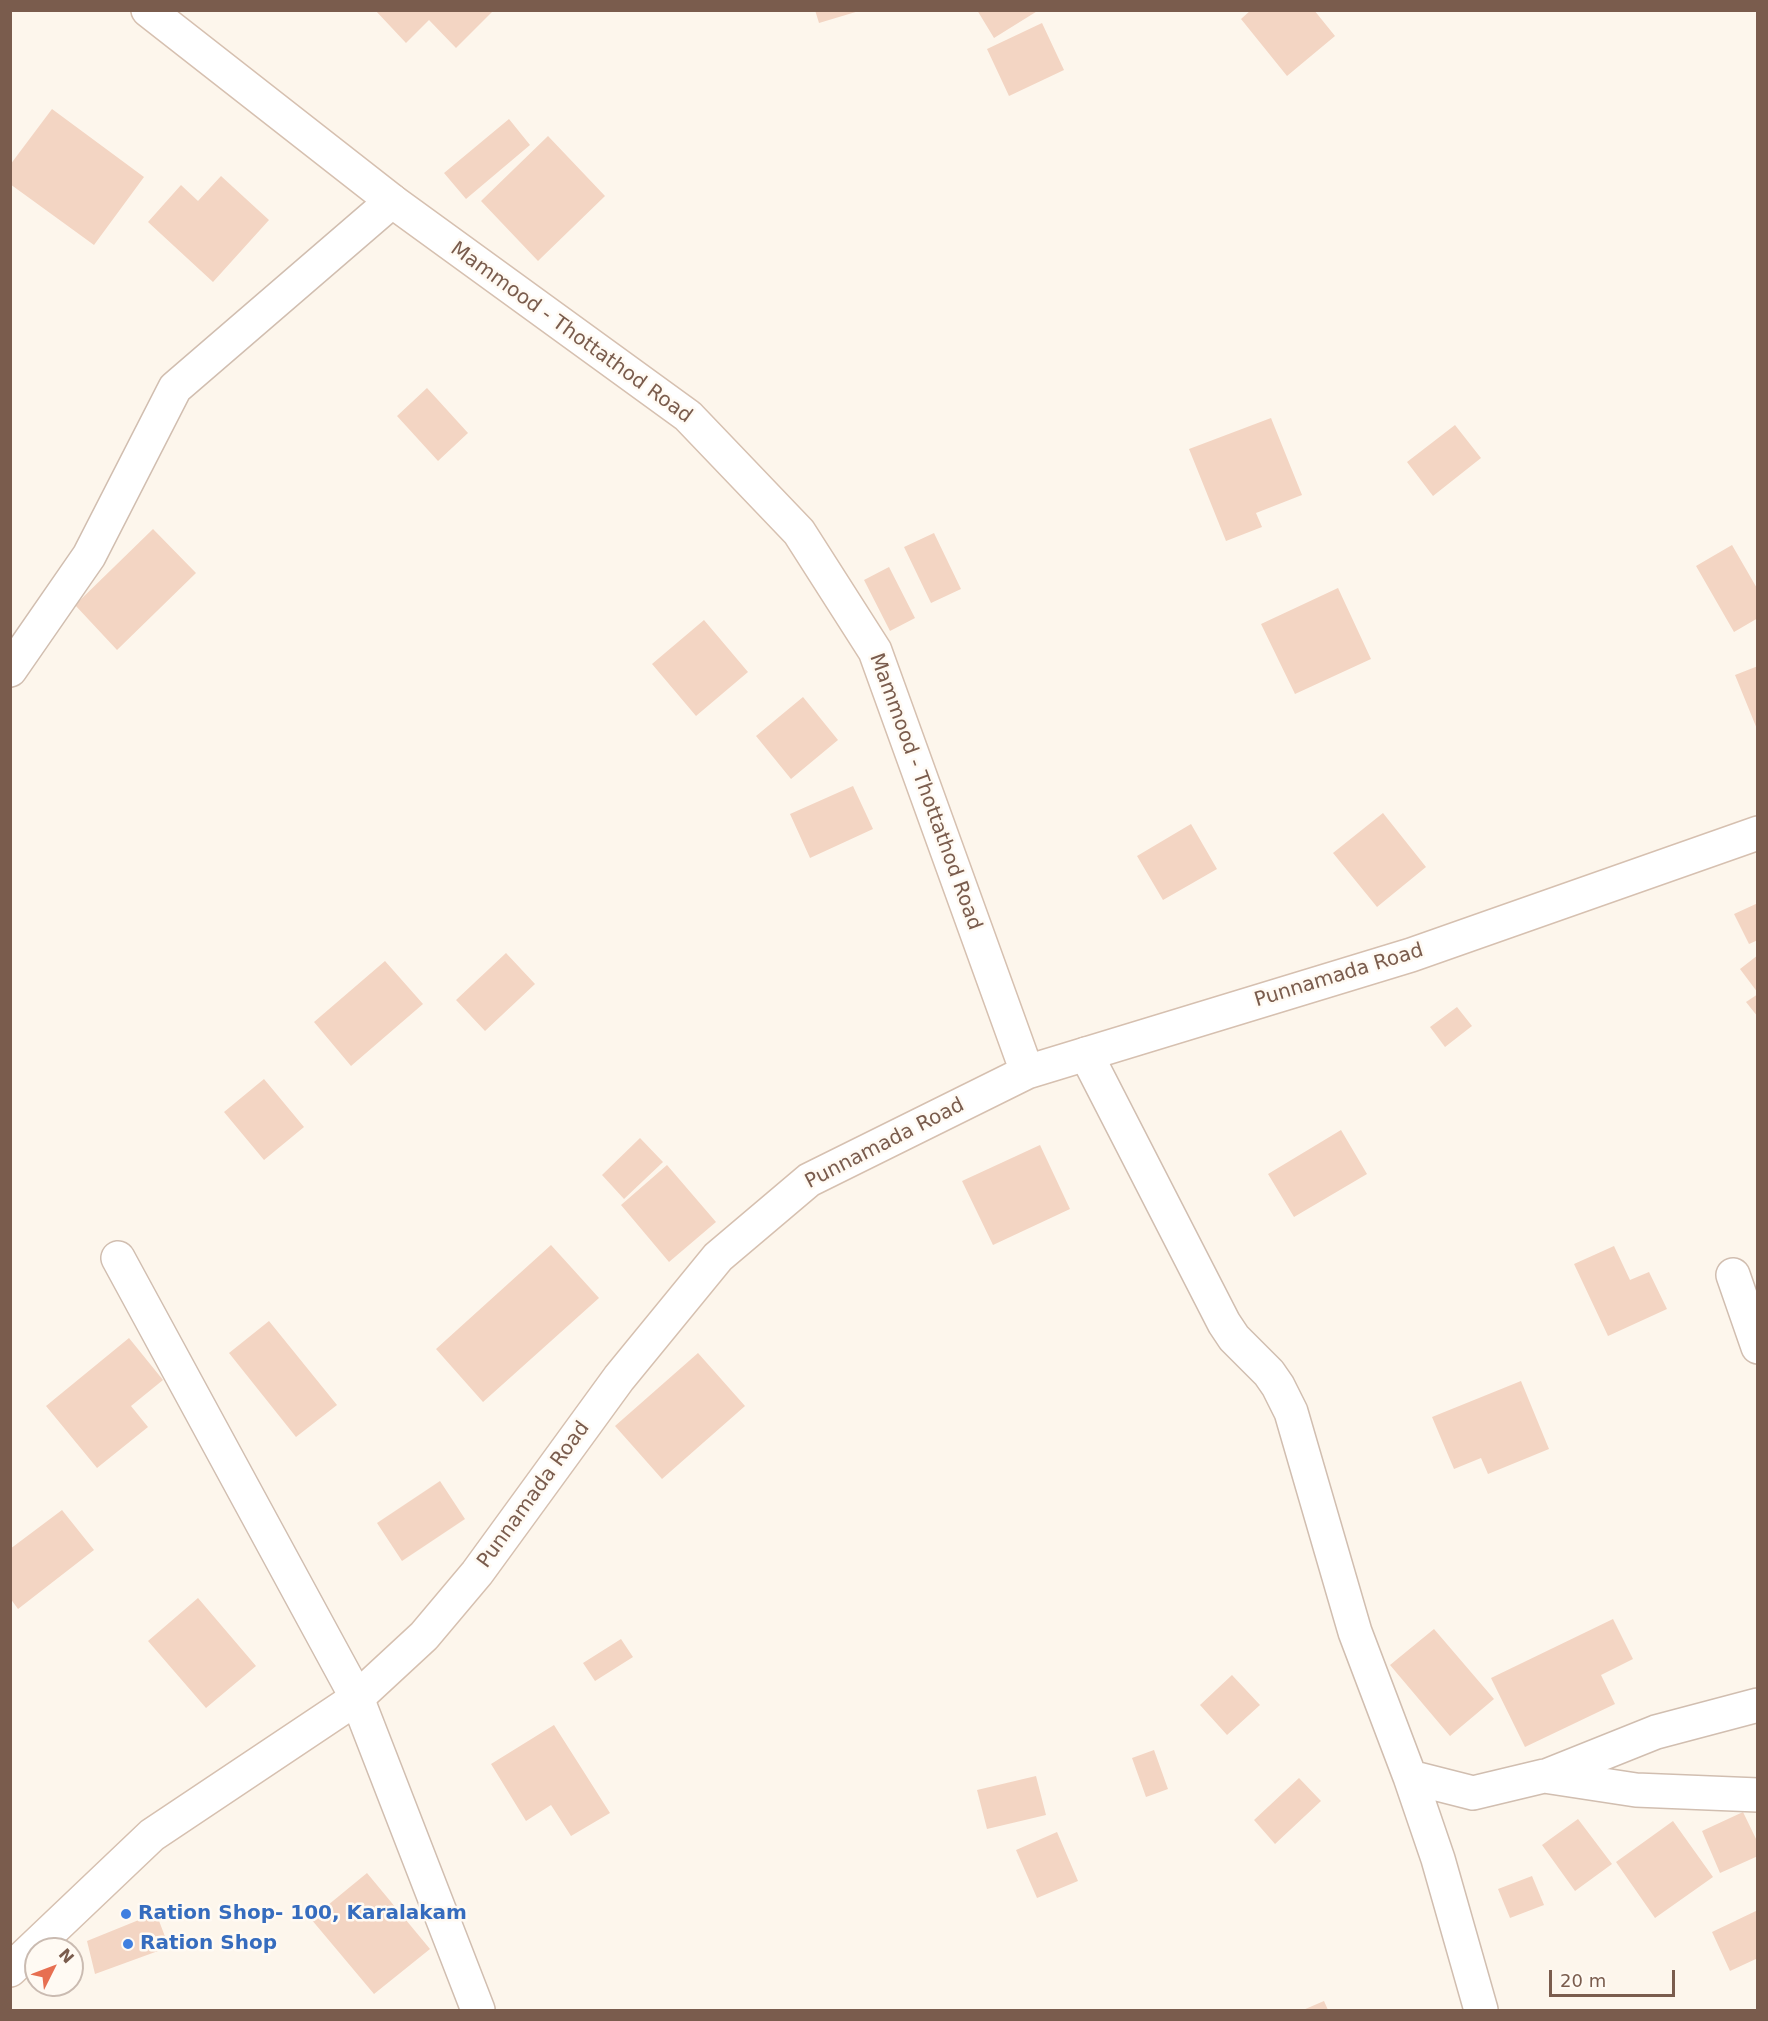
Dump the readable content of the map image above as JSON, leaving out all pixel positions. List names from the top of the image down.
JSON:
{
  "streets": {
    "street": ["Mammood - Thottathod Road", "Punnamada Road"]
  },
  "crossings": [
    ["Mammood - Thottathod Road", "Punnamada Road"]
  ],
  "places": ["Ration Shop- 100, Karalakam", "Ration Shop"],
  "scale_bar": "20 m",
  "north": "top right"
}
